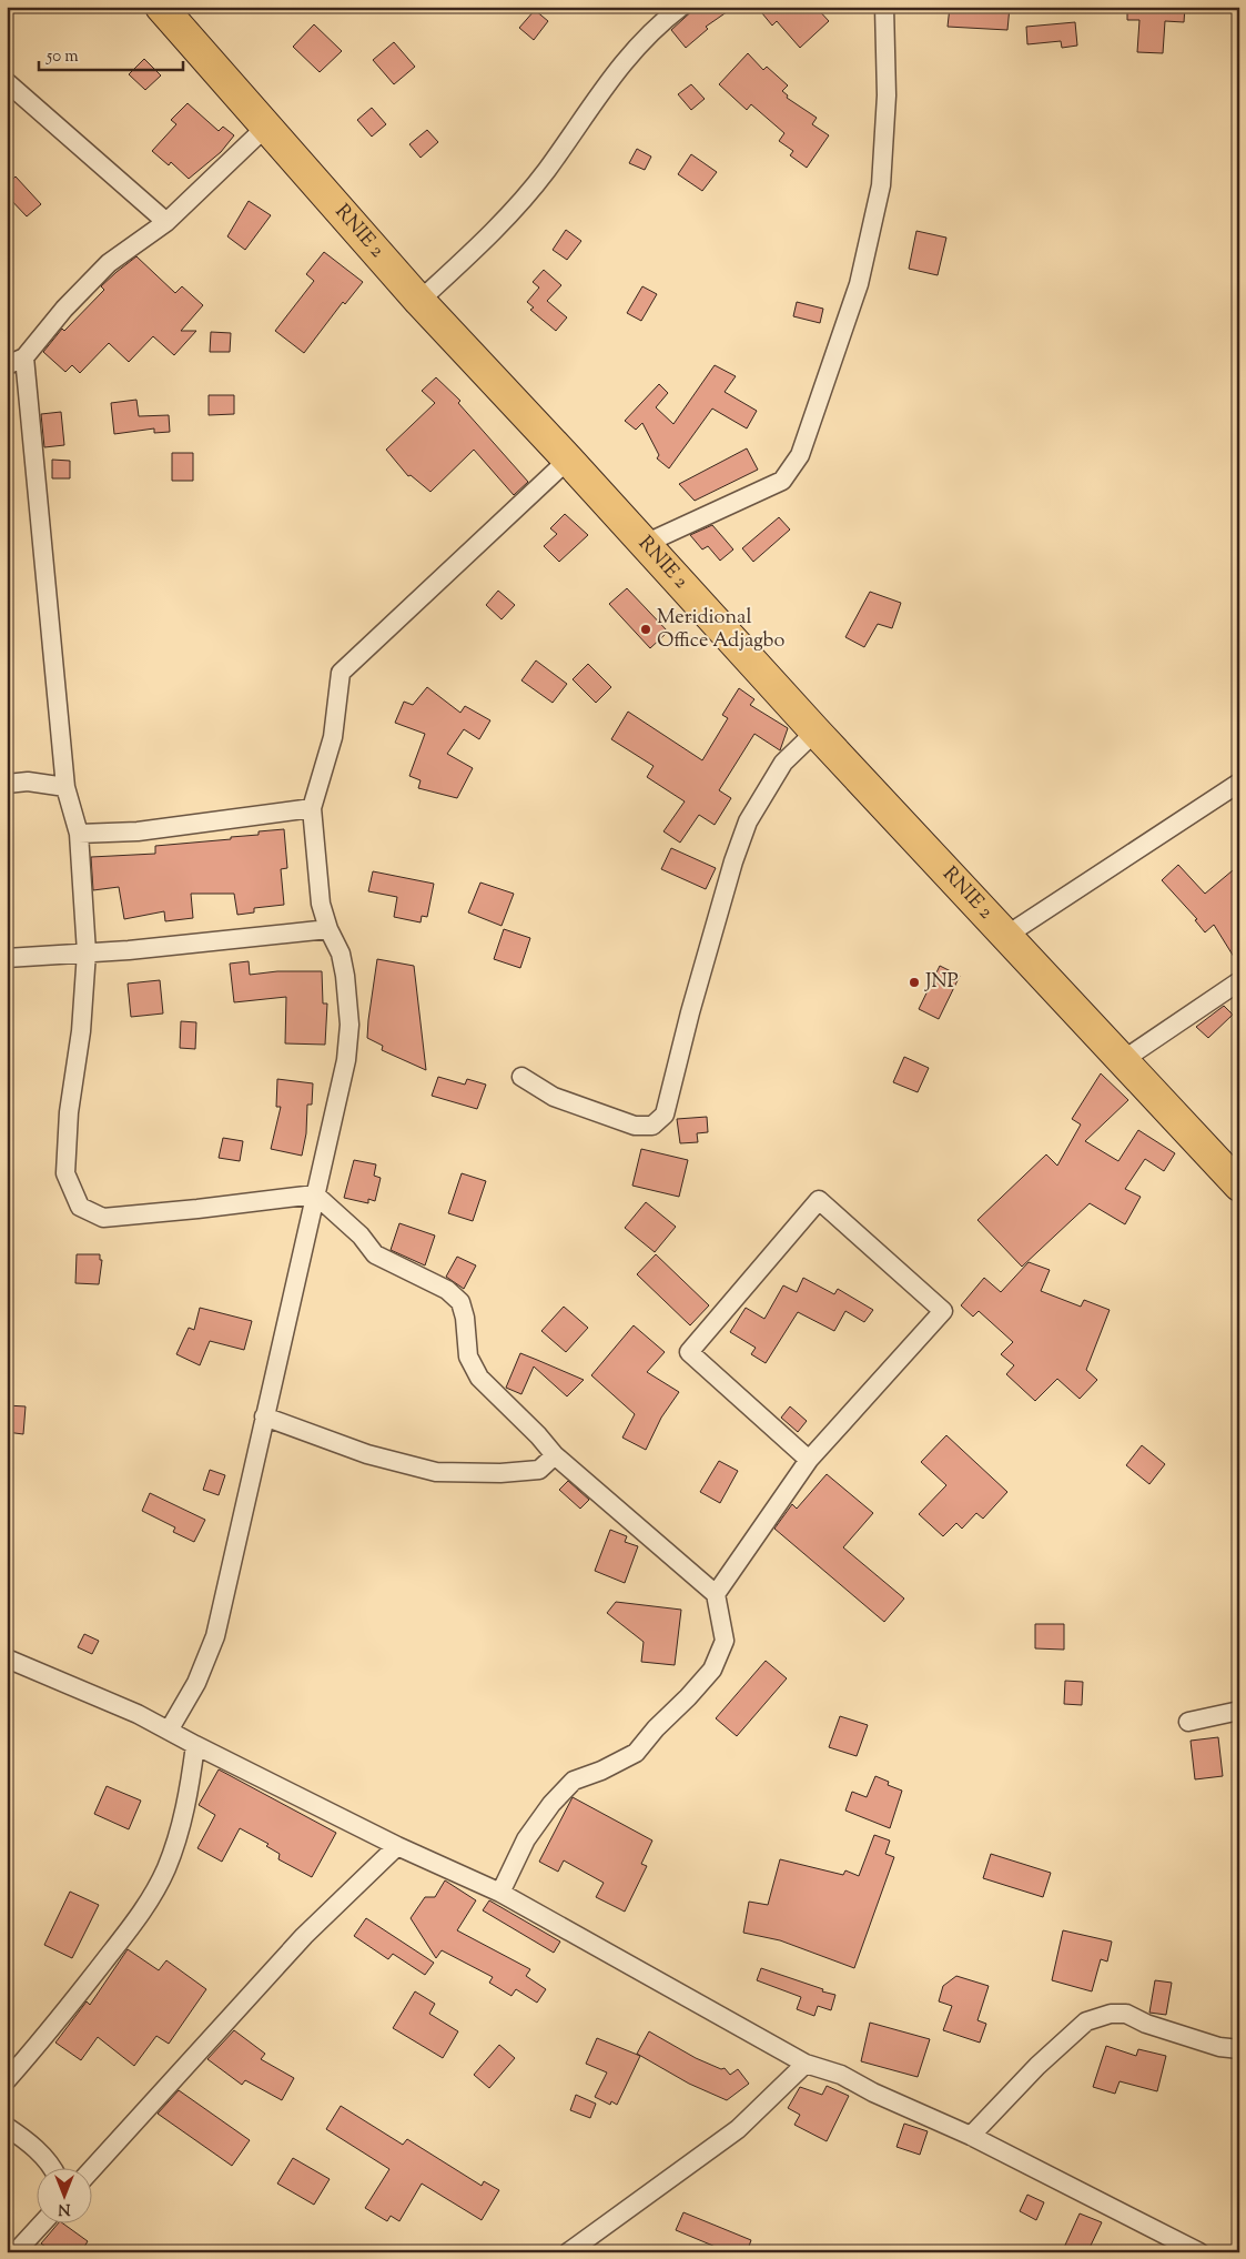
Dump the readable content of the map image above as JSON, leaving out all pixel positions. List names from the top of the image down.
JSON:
{
  "streets": {
    "highway": ["RNIE 2"]
  },
  "places": ["Meridional Office Adjagbo", "JNP"],
  "scale_bar": "50 m",
  "north": "bottom"
}
